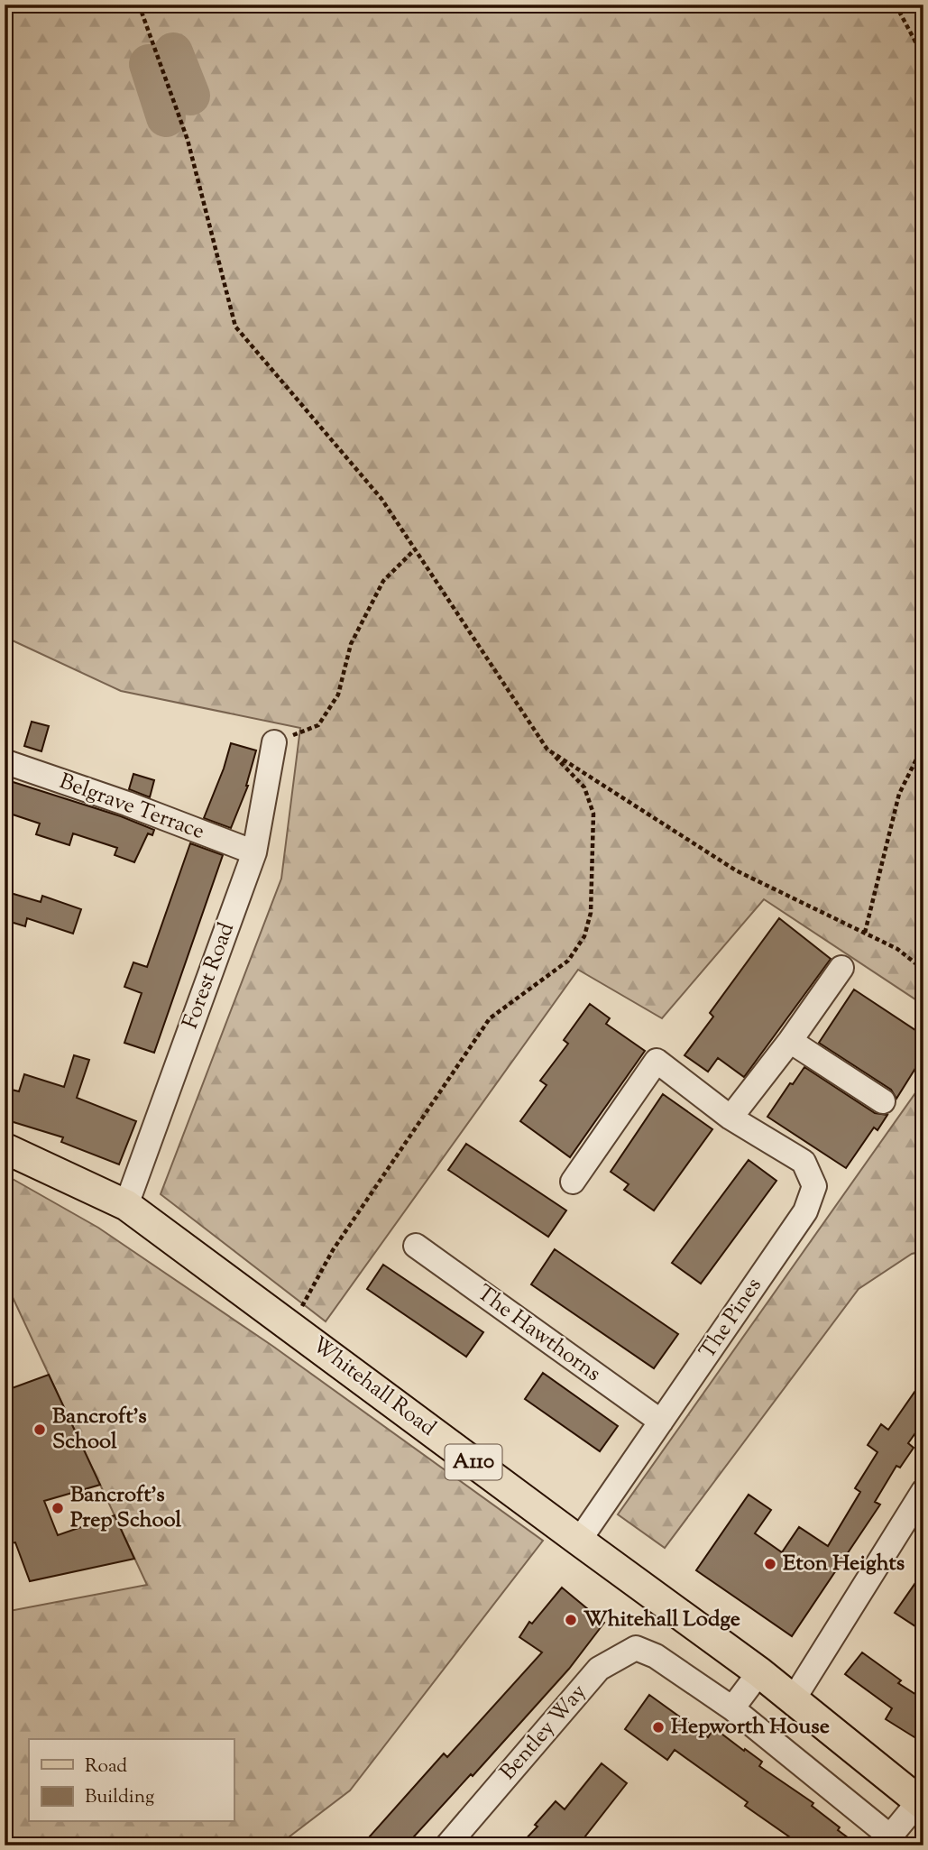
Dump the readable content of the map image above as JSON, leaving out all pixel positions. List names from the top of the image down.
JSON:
{
  "streets": {
    "main road": ["Whitehall Road", "A110"],
    "street": [
      "Belgrave Terrace",
      "Forest Road",
      "The Pines",
      "The Hawthorns",
      "Bentley Way"
    ]
  },
  "crossings": [
    ["Belgrave Terrace", "Forest Road"],
    ["Forest Road", "Whitehall Road"],
    ["The Pines", "The Hawthorns"],
    ["The Pines", "Whitehall Road"],
    ["Whitehall Road", "Bentley Way"]
  ],
  "places": [
    "Bancroft's School",
    "Bancroft's Prep School",
    "Eton Heights",
    "Whitehall Lodge",
    "Hepworth House"
  ],
  "legend": ["Road", "Building"]
}
